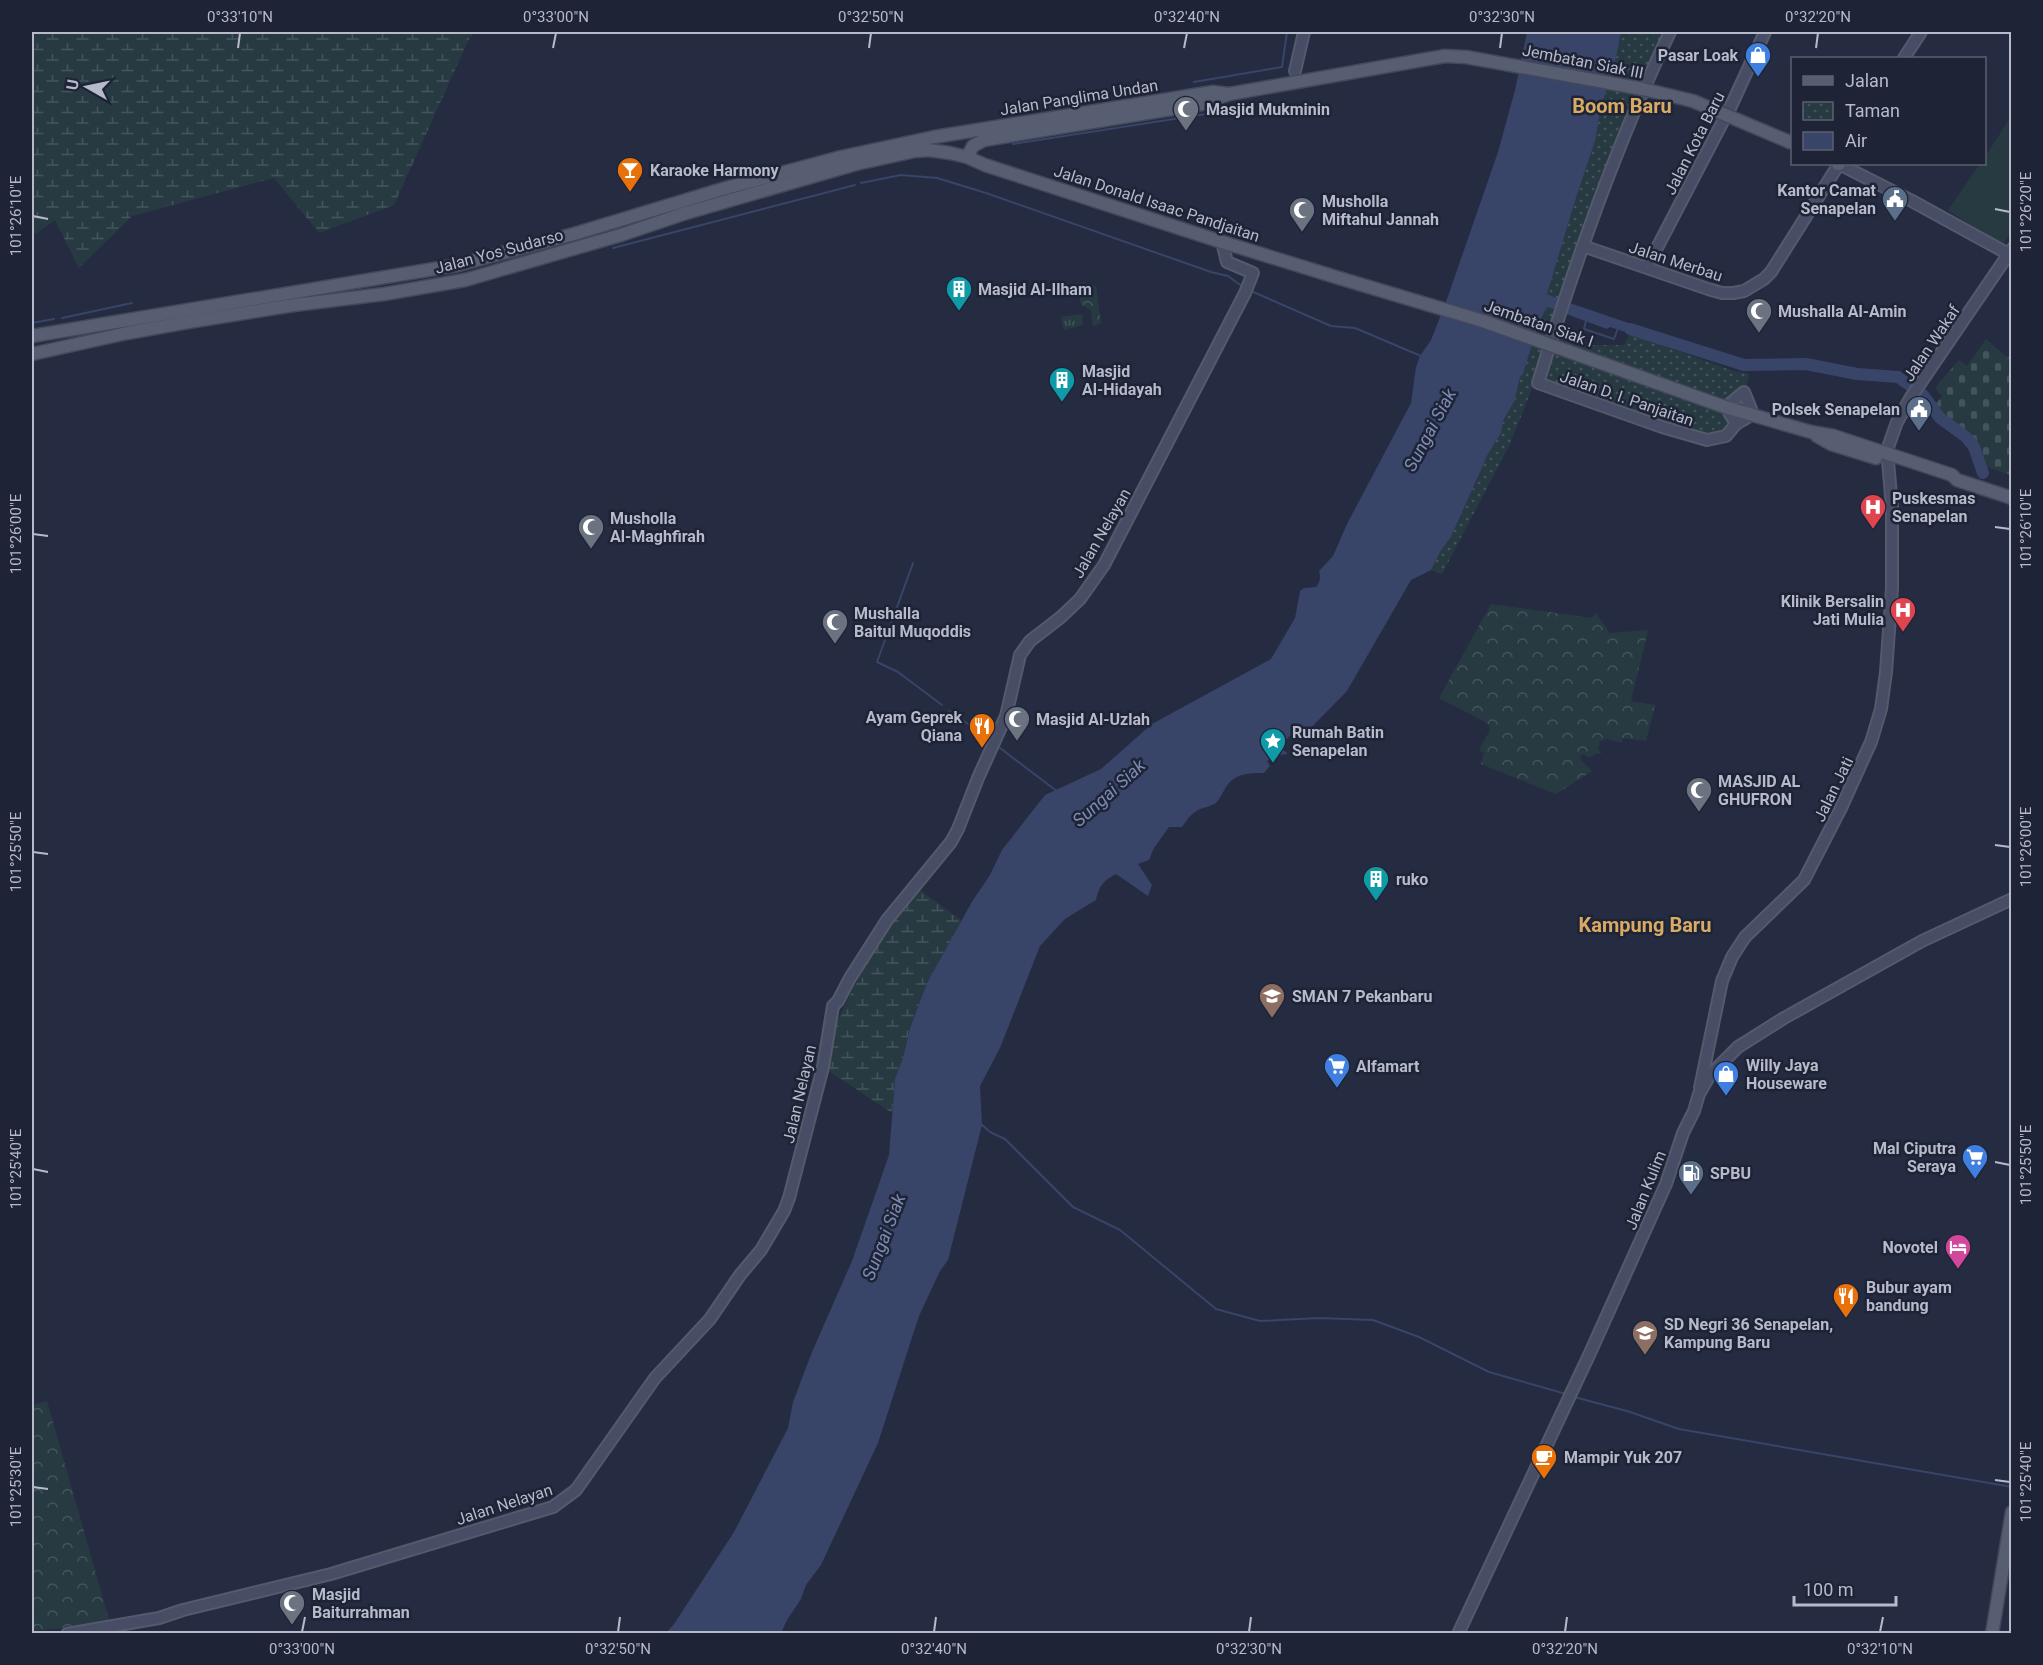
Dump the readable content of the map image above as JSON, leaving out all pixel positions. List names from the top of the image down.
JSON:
{
  "streets": {
    "main road": [
      "Jembatan Siak III",
      "Jalan Panglima Undan",
      "Jalan Kota Baru",
      "Jalan Donald Isaac Pandjaitan",
      "Jalan Yos Sudarso",
      "Jalan Merbau",
      "Jembatan Siak I",
      "Jalan Wakaf",
      "Jalan D. I. Panjaitan",
      "Jalan Nelayan",
      "Jalan Jati",
      "Jalan Kulim"
    ]
  },
  "crossings": [
    ["Jembatan Siak III", "Jalan Panglima Undan"],
    ["Jalan Panglima Undan", "Jalan Donald Isaac Pandjaitan"],
    ["Jalan Panglima Undan", "Jalan Yos Sudarso"],
    ["Jalan Kota Baru", "Jalan Merbau"],
    ["Jalan Donald Isaac Pandjaitan", "Jalan Yos Sudarso"],
    ["Jalan Donald Isaac Pandjaitan", "Jembatan Siak I"],
    ["Jalan Donald Isaac Pandjaitan", "Jalan Nelayan"],
    ["Jalan Merbau", "Jalan D. I. Panjaitan"],
    ["Jalan Wakaf", "Jalan Jati"],
    ["Jalan Jati", "Jalan Kulim"]
  ],
  "districts": ["Boom Baru", "Kampung Baru"],
  "water": ["Sungai Siak"],
  "places": {
    "shop": ["Pasar Loak", "Willy Jaya Houseware"],
    "mosque": [
      "Masjid Mukminin",
      "Musholla Miftahul Jannah",
      "Mushalla Al-Amin",
      "Musholla Al-Maghfirah",
      "Mushalla Baitul Muqoddis",
      "Masjid Al-Uzlah",
      "MASJID AL GHUFRON",
      "Masjid Baiturrahman"
    ],
    "bar": ["Karaoke Harmony"],
    "public building": ["Kantor Camat Senapelan", "Polsek Senapelan"],
    "building": ["Masjid Al-Ilham", "Masjid Al-Hidayah", "ruko"],
    "hospital": ["Puskesmas Senapelan", "Klinik Bersalin Jati Mulia"],
    "restaurant": ["Ayam Geprek Qiana", "Bubur ayam bandung"],
    "place": ["Rumah Batin Senapelan"],
    "school or university": ["SMAN 7 Pekanbaru", "SD Negri 36 Senapelan, Kampung Baru"],
    "supermarket": ["Alfamart", "Mal Ciputra Seraya"],
    "fuel station": ["SPBU"],
    "hotel": ["Novotel"],
    "cafe": ["Mampir Yuk 207"]
  },
  "legend": ["Jalan", "Taman", "Air"],
  "scale_bar": "100 m",
  "north": "left",
  "coordinates": [
    "0°33'10\"N",
    "0°33'00\"N",
    "0°32'50\"N",
    "0°32'40\"N",
    "0°32'30\"N",
    "0°32'20\"N",
    "101°26'20\"E",
    "101°26'10\"E",
    "101°26'00\"E",
    "101°25'50\"E",
    "101°25'40\"E",
    "101°25'30\"E",
    "0°32'10\"N"
  ]
}
